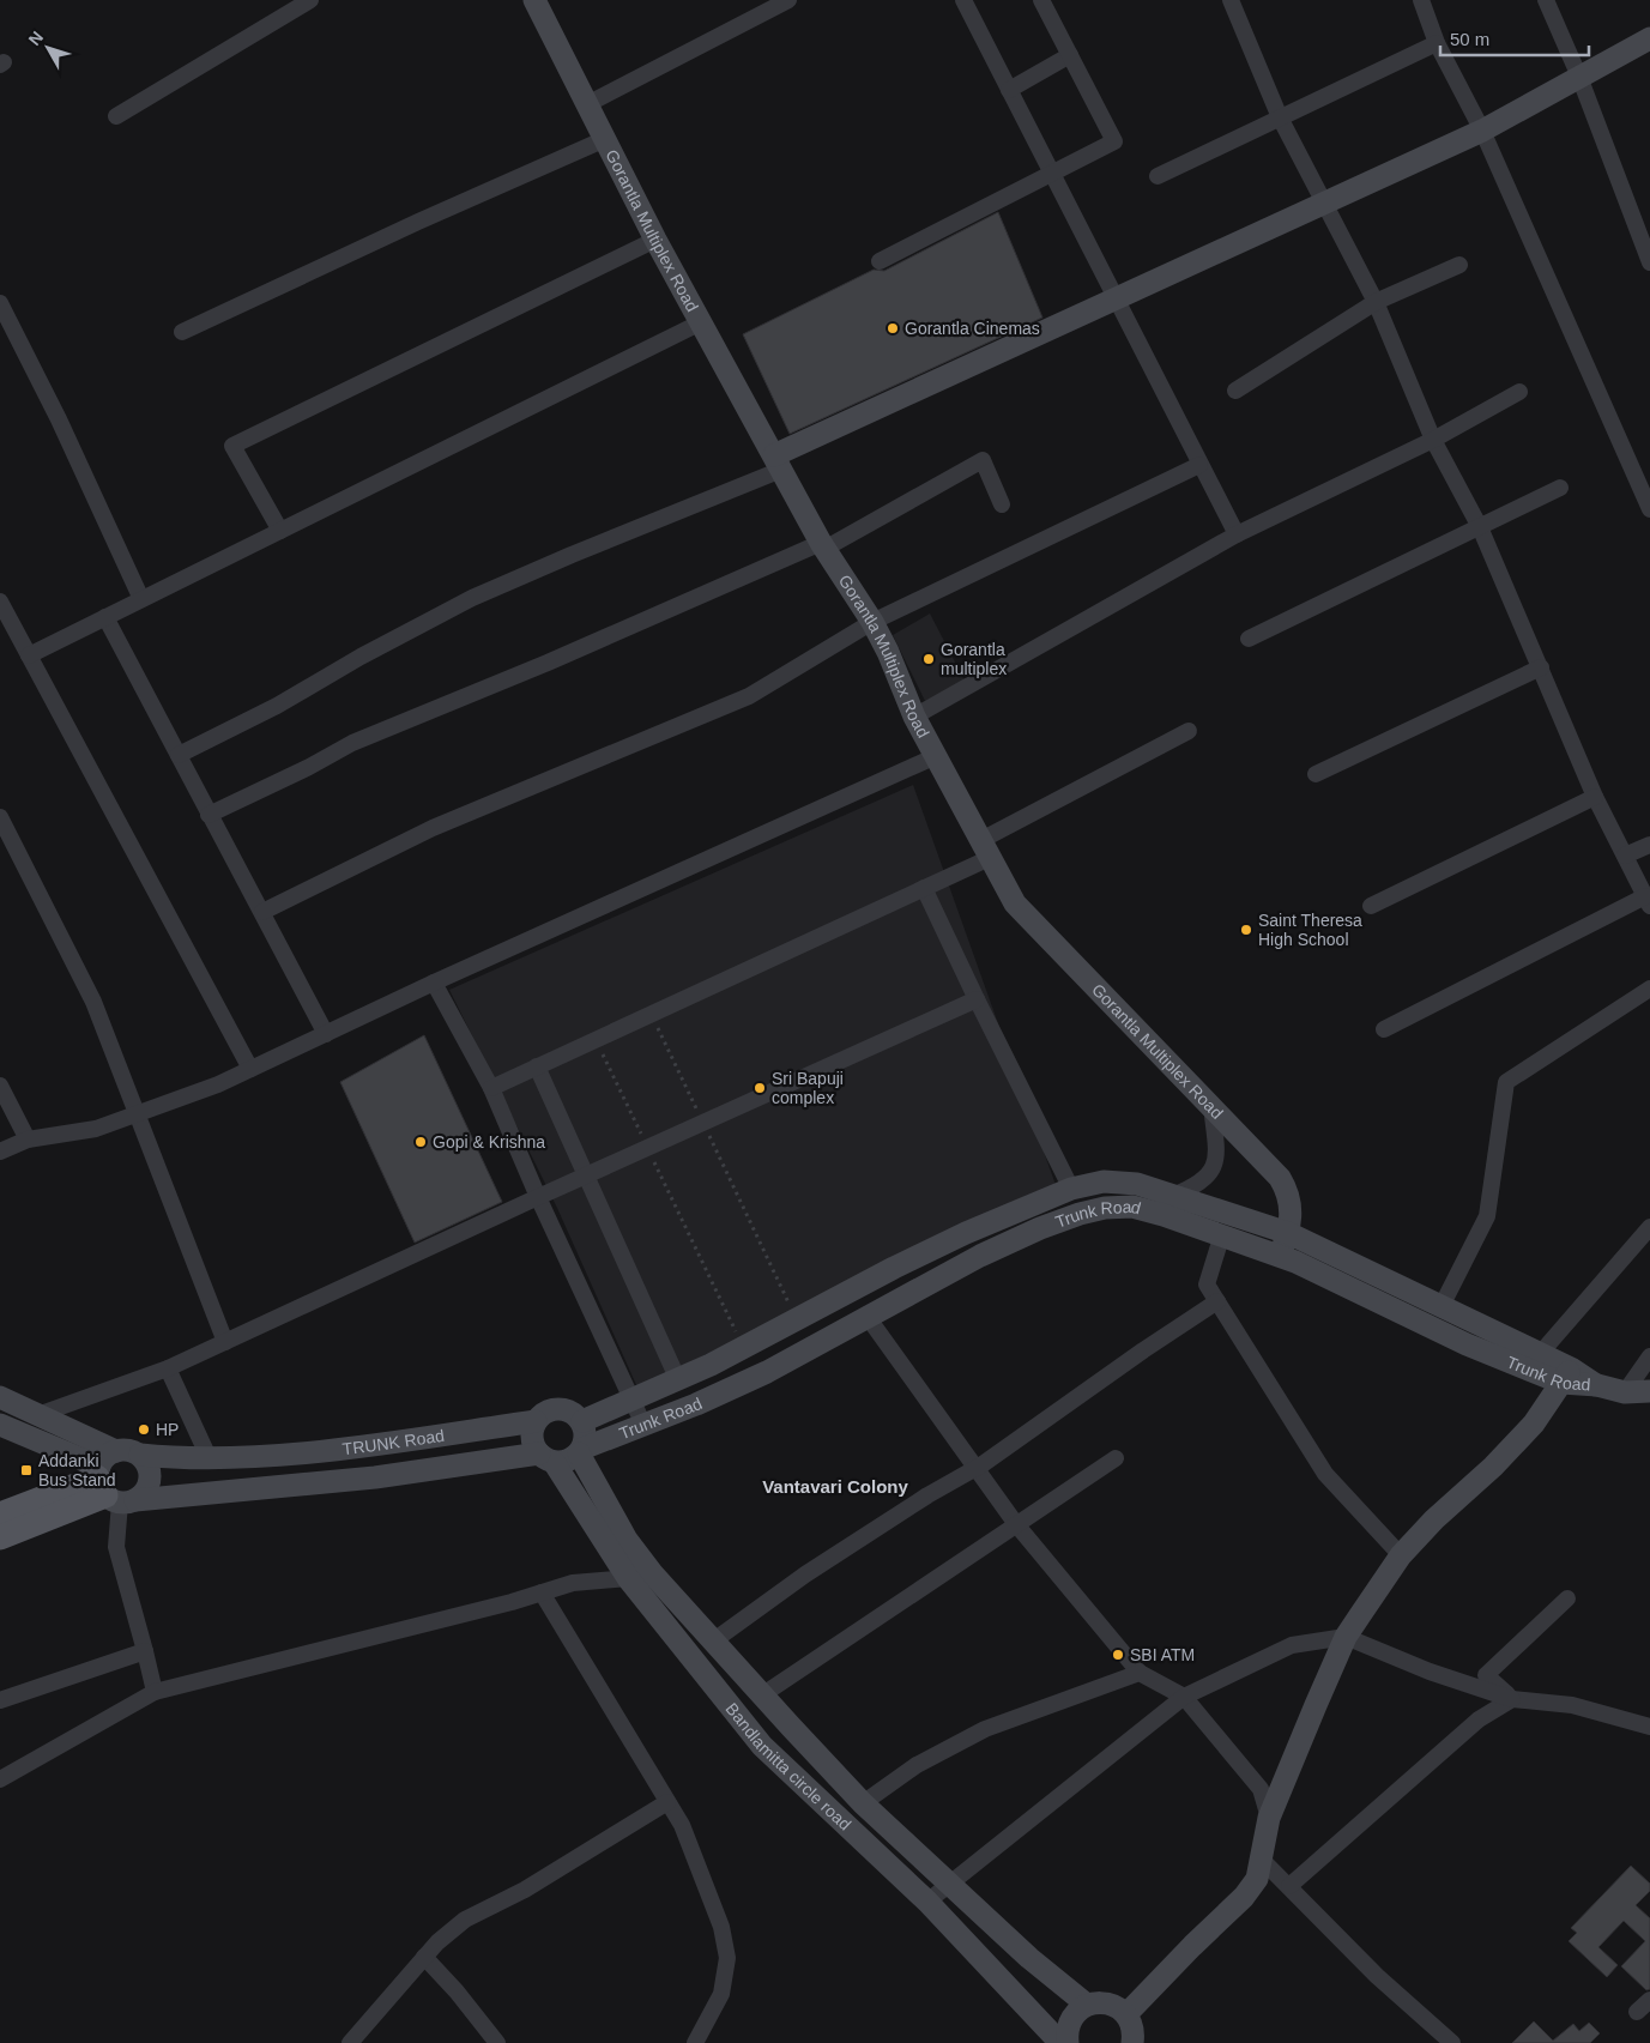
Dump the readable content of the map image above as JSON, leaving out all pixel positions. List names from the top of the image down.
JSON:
{
  "streets": {
    "street": [
      "Gorantla Multiplex Road",
      "Trunk Road",
      "TRUNK Road",
      "Bandlamitta circle road"
    ]
  },
  "crossings": [
    ["Gorantla Multiplex Road", "Trunk Road"],
    ["Trunk Road", "TRUNK Road"],
    ["Trunk Road", "Bandlamitta circle road"],
    ["TRUNK Road", "Bandlamitta circle road"]
  ],
  "districts": ["Vantavari Colony"],
  "places": {
    "other": [
      "Gorantla Cinemas",
      "Gorantla multiplex",
      "Saint Theresa High School",
      "Sri Bapuji complex",
      "Gopi & Krishna",
      "HP",
      "SBI ATM"
    ],
    "transit": ["Addanki Bus Stand"]
  },
  "scale_bar": "50 m",
  "north": "top left"
}
